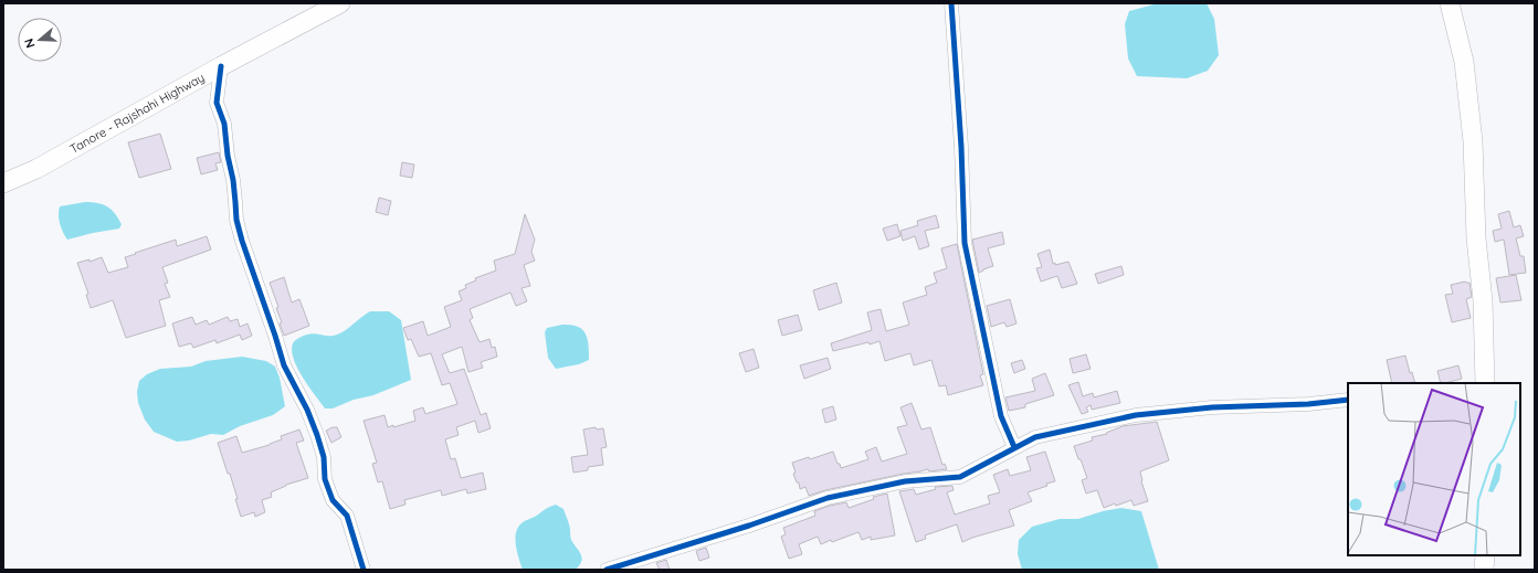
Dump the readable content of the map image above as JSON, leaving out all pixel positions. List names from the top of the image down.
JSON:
{
  "streets": {
    "street": ["Tanore - Rajshahi Highway"]
  },
  "north": "left"
}
